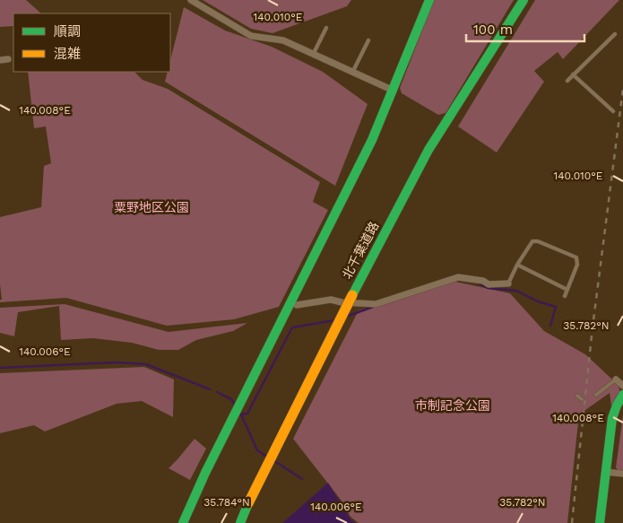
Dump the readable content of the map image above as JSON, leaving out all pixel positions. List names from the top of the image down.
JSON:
{
  "streets": {
    "main road": ["北千葉道路"]
  },
  "parks": ["粟野地区公園", "市制記念公園"],
  "legend": ["順調", "混雑"],
  "scale_bar": "100 m",
  "coordinates": [
    "140.010°E",
    "140.008°E",
    "35.782°N",
    "140.006°E",
    "35.784°N"
  ]
}
